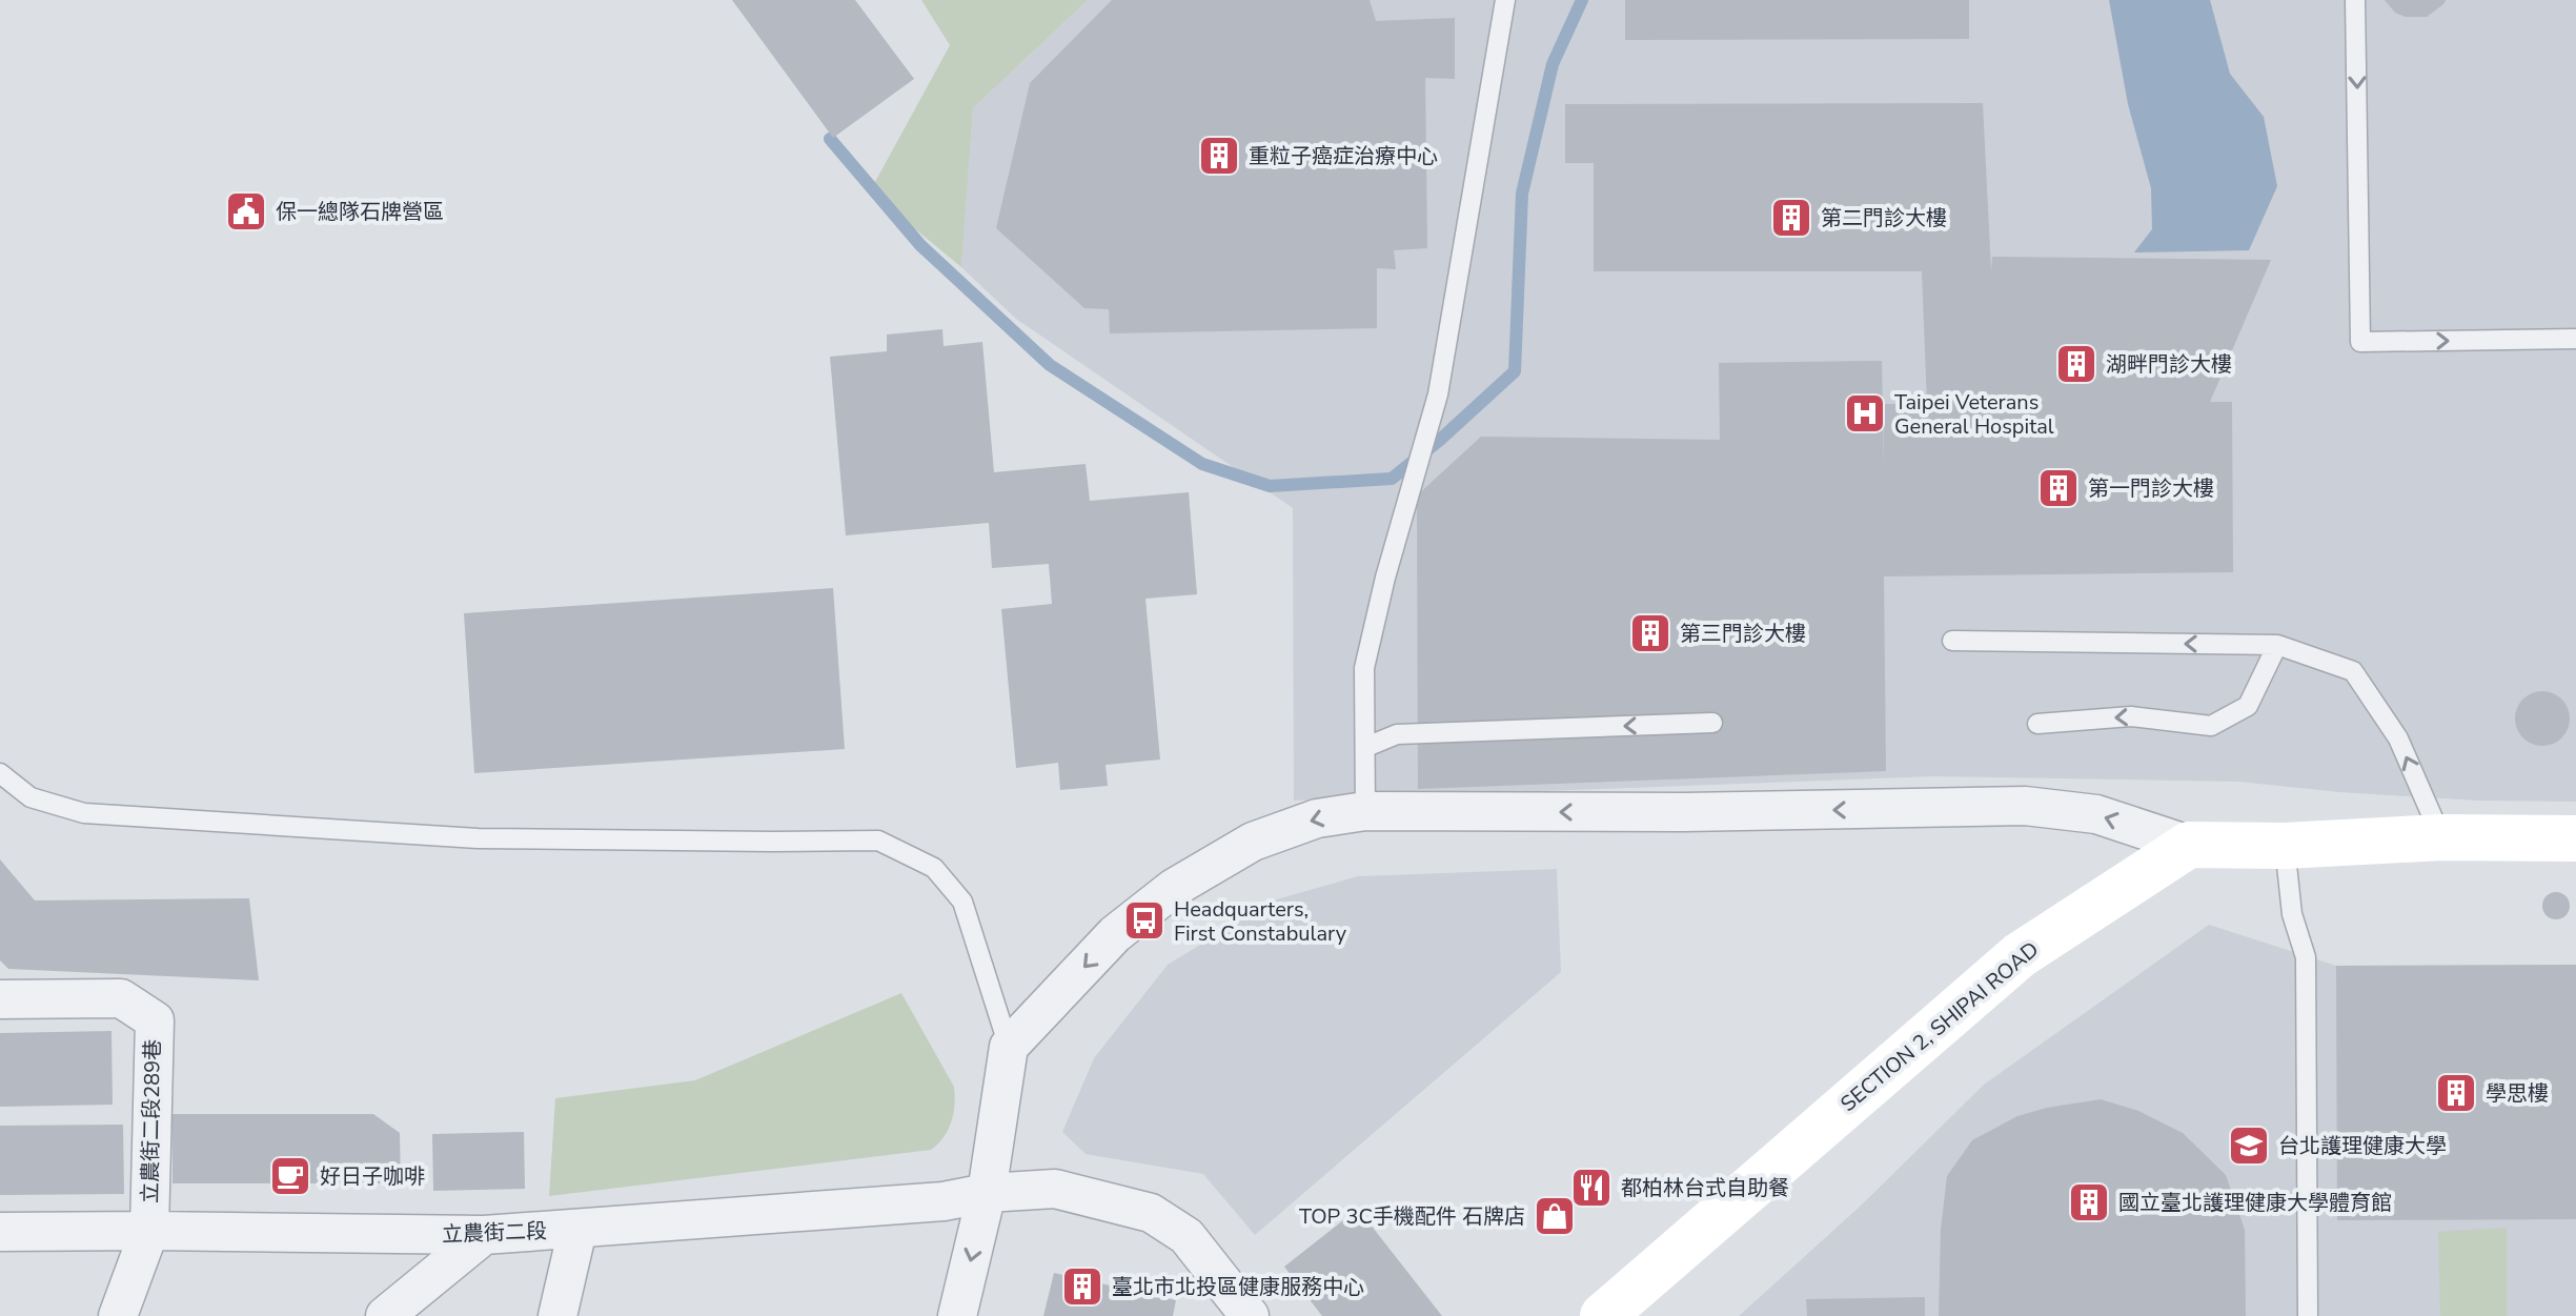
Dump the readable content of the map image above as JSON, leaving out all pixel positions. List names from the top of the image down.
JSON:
{
  "streets": {
    "street": ["SECTION 2, SHIPAI ROAD", "立農街二段289巷", "立農街二段"]
  },
  "crossings": [
    ["立農街二段289巷", "立農街二段"]
  ],
  "places": {
    "building": [
      "重粒子癌症治療中心",
      "第二門診大樓",
      "湖畔門診大樓",
      "第一門診大樓",
      "第三門診大樓",
      "學思樓",
      "國立臺北護理健康大學體育館",
      "臺北市北投區健康服務中心"
    ],
    "public building": ["保一總隊石牌營區"],
    "hospital": ["Taipei Veterans General Hospital"],
    "bus stop": ["Headquarters, First Constabulary"],
    "school or university": ["台北護理健康大學"],
    "cafe": ["好日子咖啡"],
    "restaurant": ["都柏林台式自助餐"],
    "shop": ["TOP 3C手機配件 石牌店"]
  }
}
